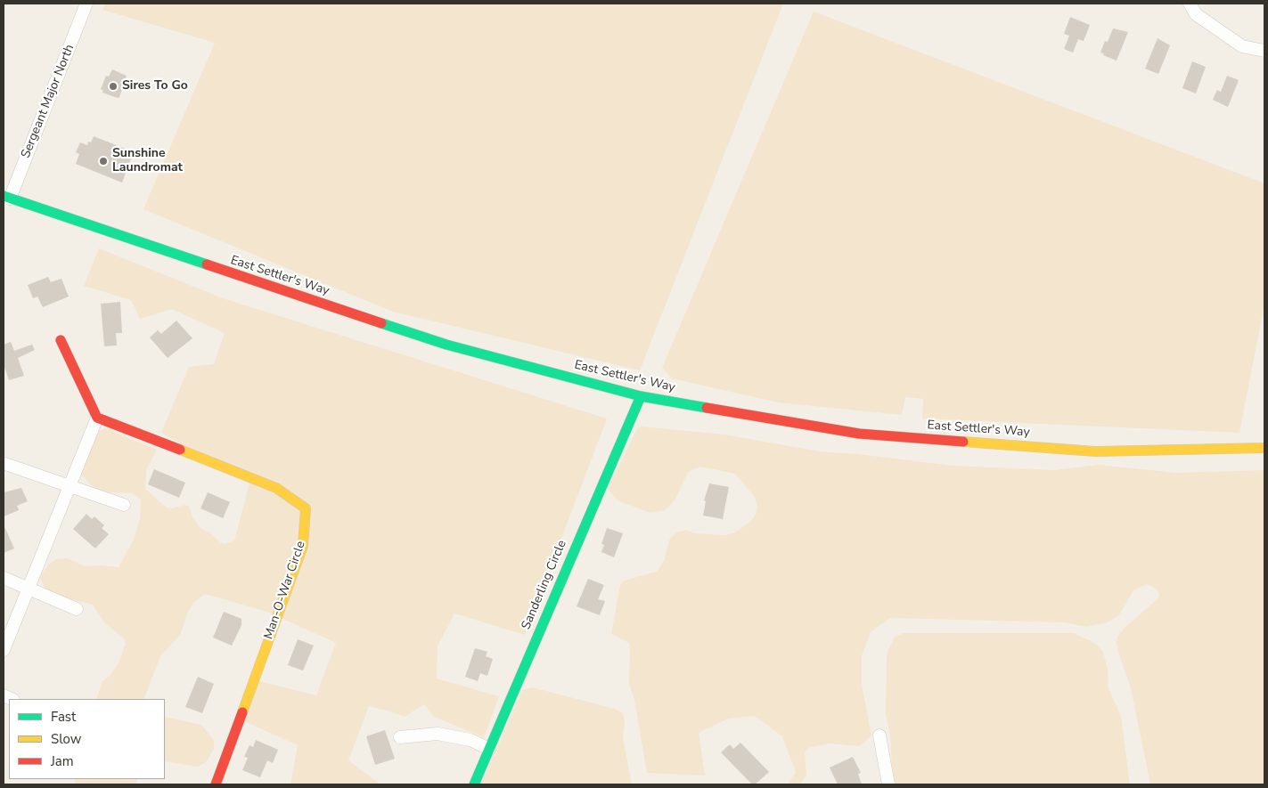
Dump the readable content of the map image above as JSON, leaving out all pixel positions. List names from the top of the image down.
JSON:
{
  "streets": {
    "main road": ["East Settler's Way", "Sanderling Circle", "Man-O-War Circle"],
    "street": ["Sergeant Major North"]
  },
  "crossings": [
    ["Sergeant Major North", "East Settler's Way"],
    ["East Settler's Way", "Sanderling Circle"]
  ],
  "places": ["Sires To Go", "Sunshine Laundromat"],
  "legend": ["Fast", "Slow", "Jam"]
}
